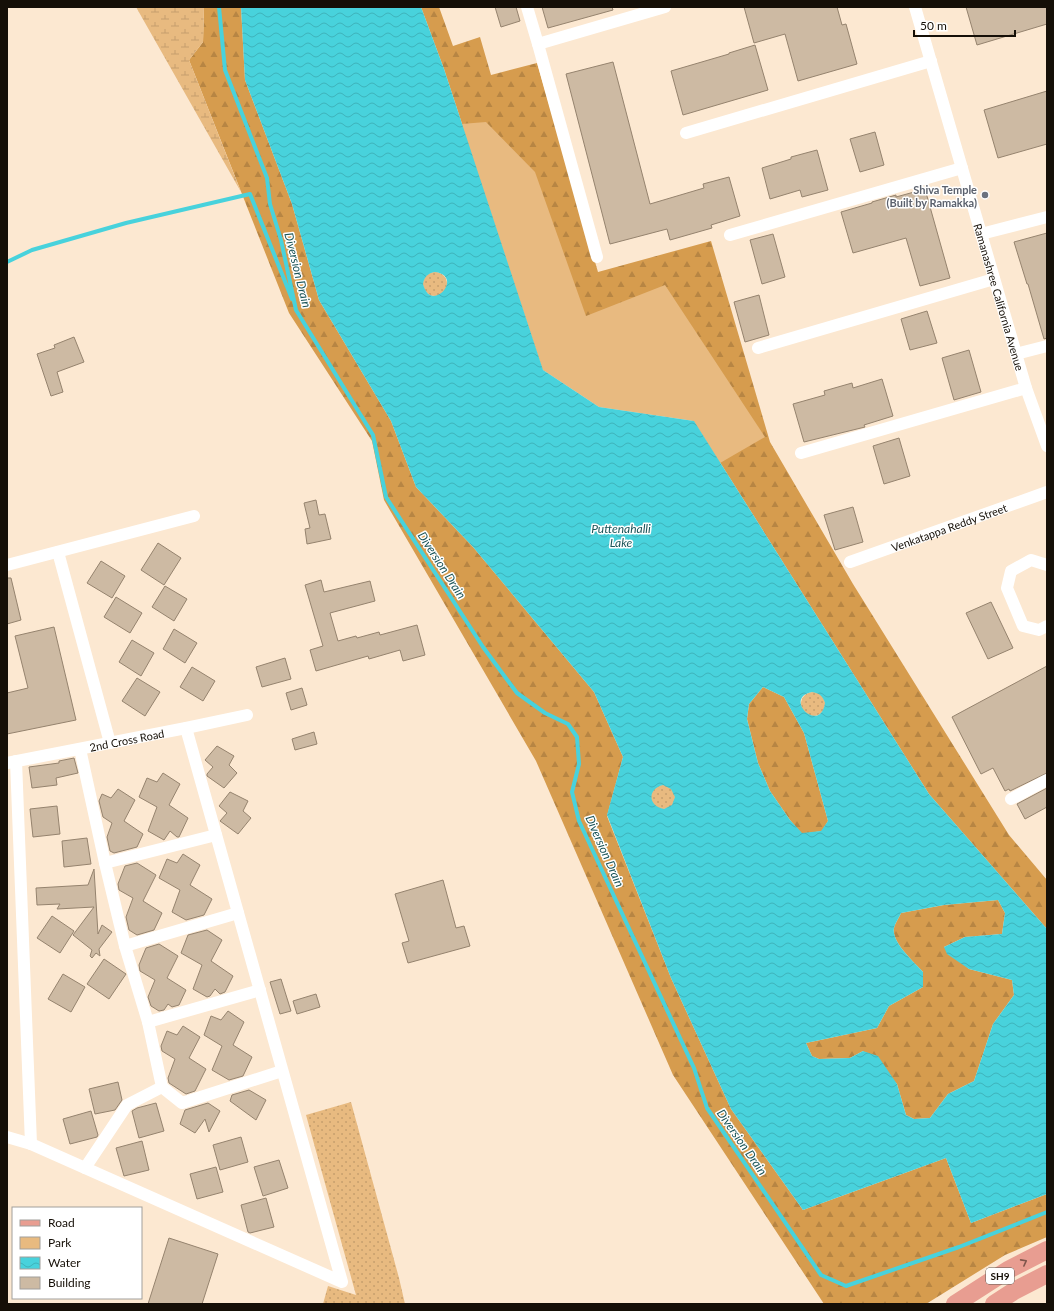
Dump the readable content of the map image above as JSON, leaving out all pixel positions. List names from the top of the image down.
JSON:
{
  "streets": {
    "main road": ["SH9"],
    "street": ["Ramanashree California Avenue", "Venkatappa Reddy Street", "2nd Cross Road"]
  },
  "water": ["Diversion Drain", "Puttenahalli Lake"],
  "places": ["Shiva Temple (Built by Ramakka)"],
  "legend": [
    "Road",
    "Park",
    "Water",
    "Building"
  ],
  "scale_bar": "50 m"
}
